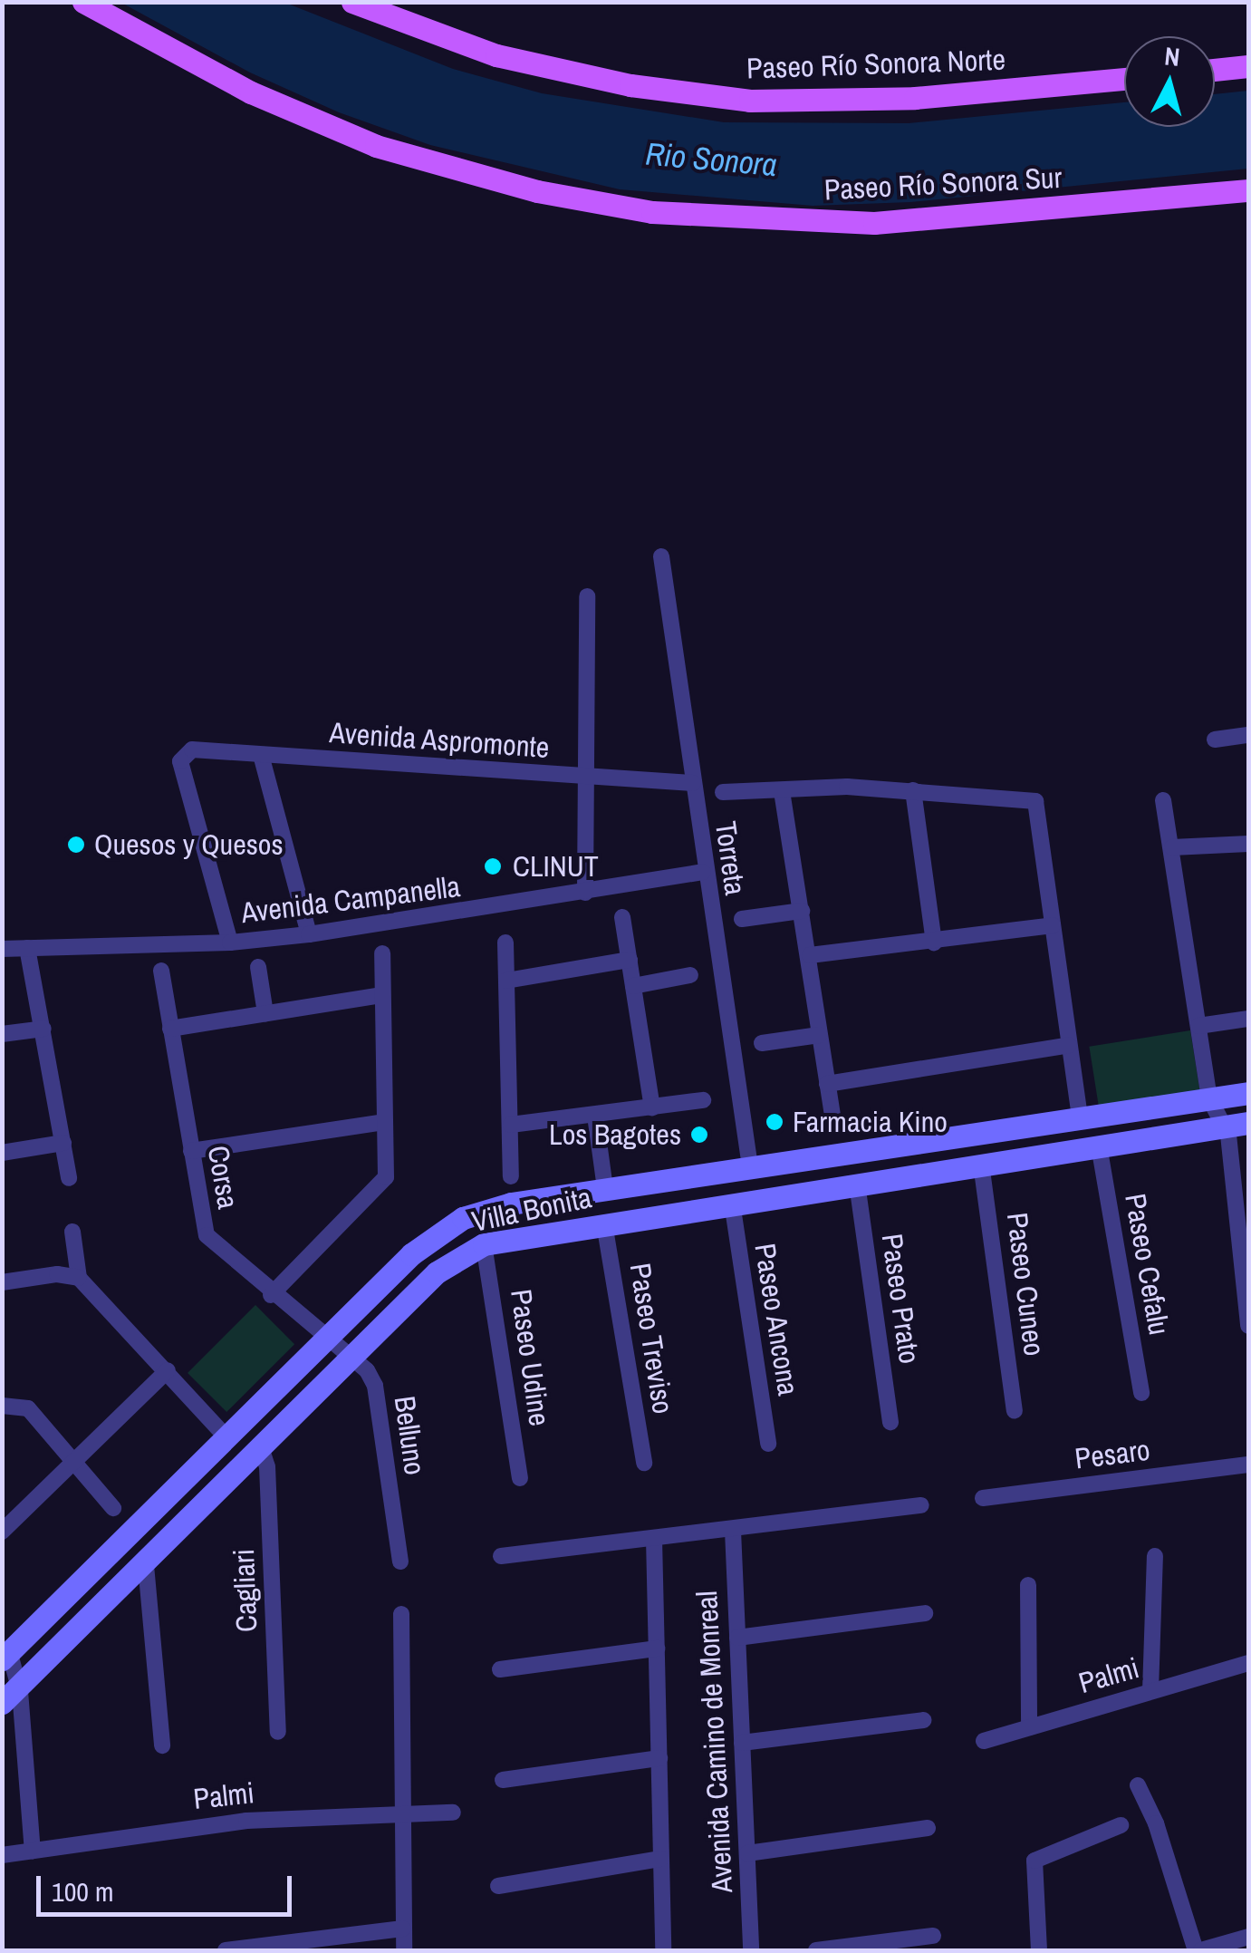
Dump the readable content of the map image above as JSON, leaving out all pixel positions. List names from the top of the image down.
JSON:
{
  "streets": {
    "main road": ["Paseo Río Sonora Norte", "Paseo Río Sonora Sur"],
    "street": [
      "Avenida Aspromonte",
      "Torreta",
      "Avenida Campanella",
      "Corsa",
      "Villa Bonita",
      "Paseo Cefalu",
      "Paseo Cuneo",
      "Paseo Prato",
      "Paseo Ancona",
      "Paseo Treviso",
      "Paseo Udine",
      "Belluno",
      "Pesaro",
      "Cagliari",
      "Palmi",
      "Avenida Camino de Monreal"
    ]
  },
  "crossings": [
    ["Avenida Aspromonte", "Torreta"],
    ["Avenida Aspromonte", "Avenida Campanella"],
    ["Torreta", "Avenida Campanella"],
    ["Torreta", "Villa Bonita"],
    ["Corsa", "Villa Bonita"],
    ["Corsa", "Belluno"],
    ["Villa Bonita", "Paseo Cefalu"],
    ["Villa Bonita", "Paseo Cuneo"],
    ["Villa Bonita", "Paseo Prato"],
    ["Villa Bonita", "Paseo Ancona"],
    ["Villa Bonita", "Paseo Treviso"],
    ["Villa Bonita", "Paseo Udine"],
    ["Villa Bonita", "Belluno"],
    ["Villa Bonita", "Cagliari"]
  ],
  "water": ["Rio Sonora"],
  "places": [
    "Quesos y Quesos",
    "CLINUT",
    "Farmacia Kino",
    "Los Bagotes"
  ],
  "scale_bar": "100 m",
  "north": "top"
}
